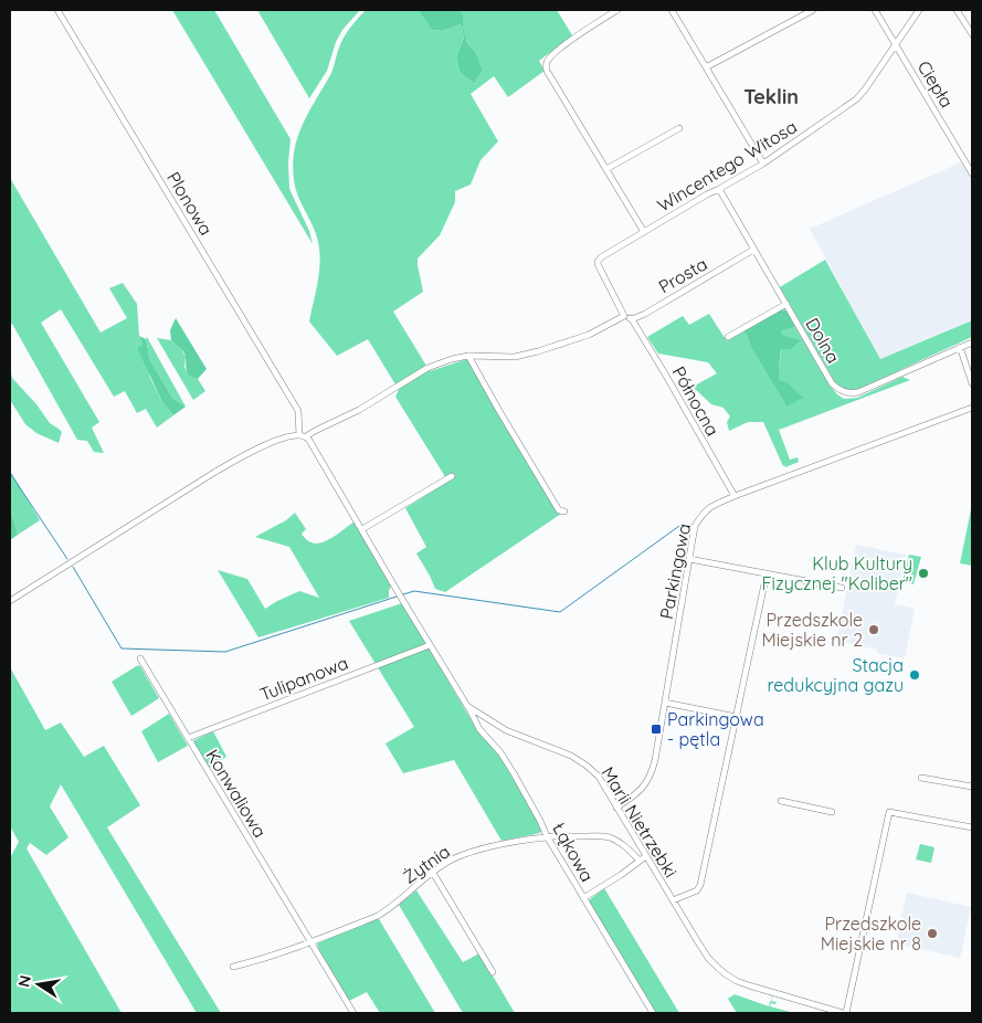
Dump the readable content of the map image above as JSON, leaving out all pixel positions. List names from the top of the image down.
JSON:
{
  "streets": {
    "street": [
      "Ciepła",
      "Wincentego Witosa",
      "Plonowa",
      "Prosta",
      "Dolna",
      "Północna",
      "Parkingowa",
      "Tulipanowa",
      "Konwaliowa",
      "Marii Nietrzebki",
      "Łąkowa",
      "Żytnia"
    ]
  },
  "crossings": [
    ["Ciepła", "Wincentego Witosa"],
    ["Wincentego Witosa", "Dolna"],
    ["Prosta", "Dolna"],
    ["Prosta", "Północna"],
    ["Północna", "Parkingowa"],
    ["Parkingowa", "Marii Nietrzebki"],
    ["Tulipanowa", "Konwaliowa"],
    ["Tulipanowa", "Marii Nietrzebki"],
    ["Konwaliowa", "Żytnia"],
    ["Marii Nietrzebki", "Łąkowa"],
    ["Łąkowa", "Żytnia"]
  ],
  "districts": ["Teklin"],
  "places": {
    "other": [
      "Klub Kultury Fizycznej \"Koliber\"",
      "Przedszkole Miejskie nr 2",
      "Stacja redukcyjna gazu",
      "Przedszkole Miejskie nr 8"
    ],
    "transit": ["Parkingowa - pętla"]
  },
  "north": "left"
}
